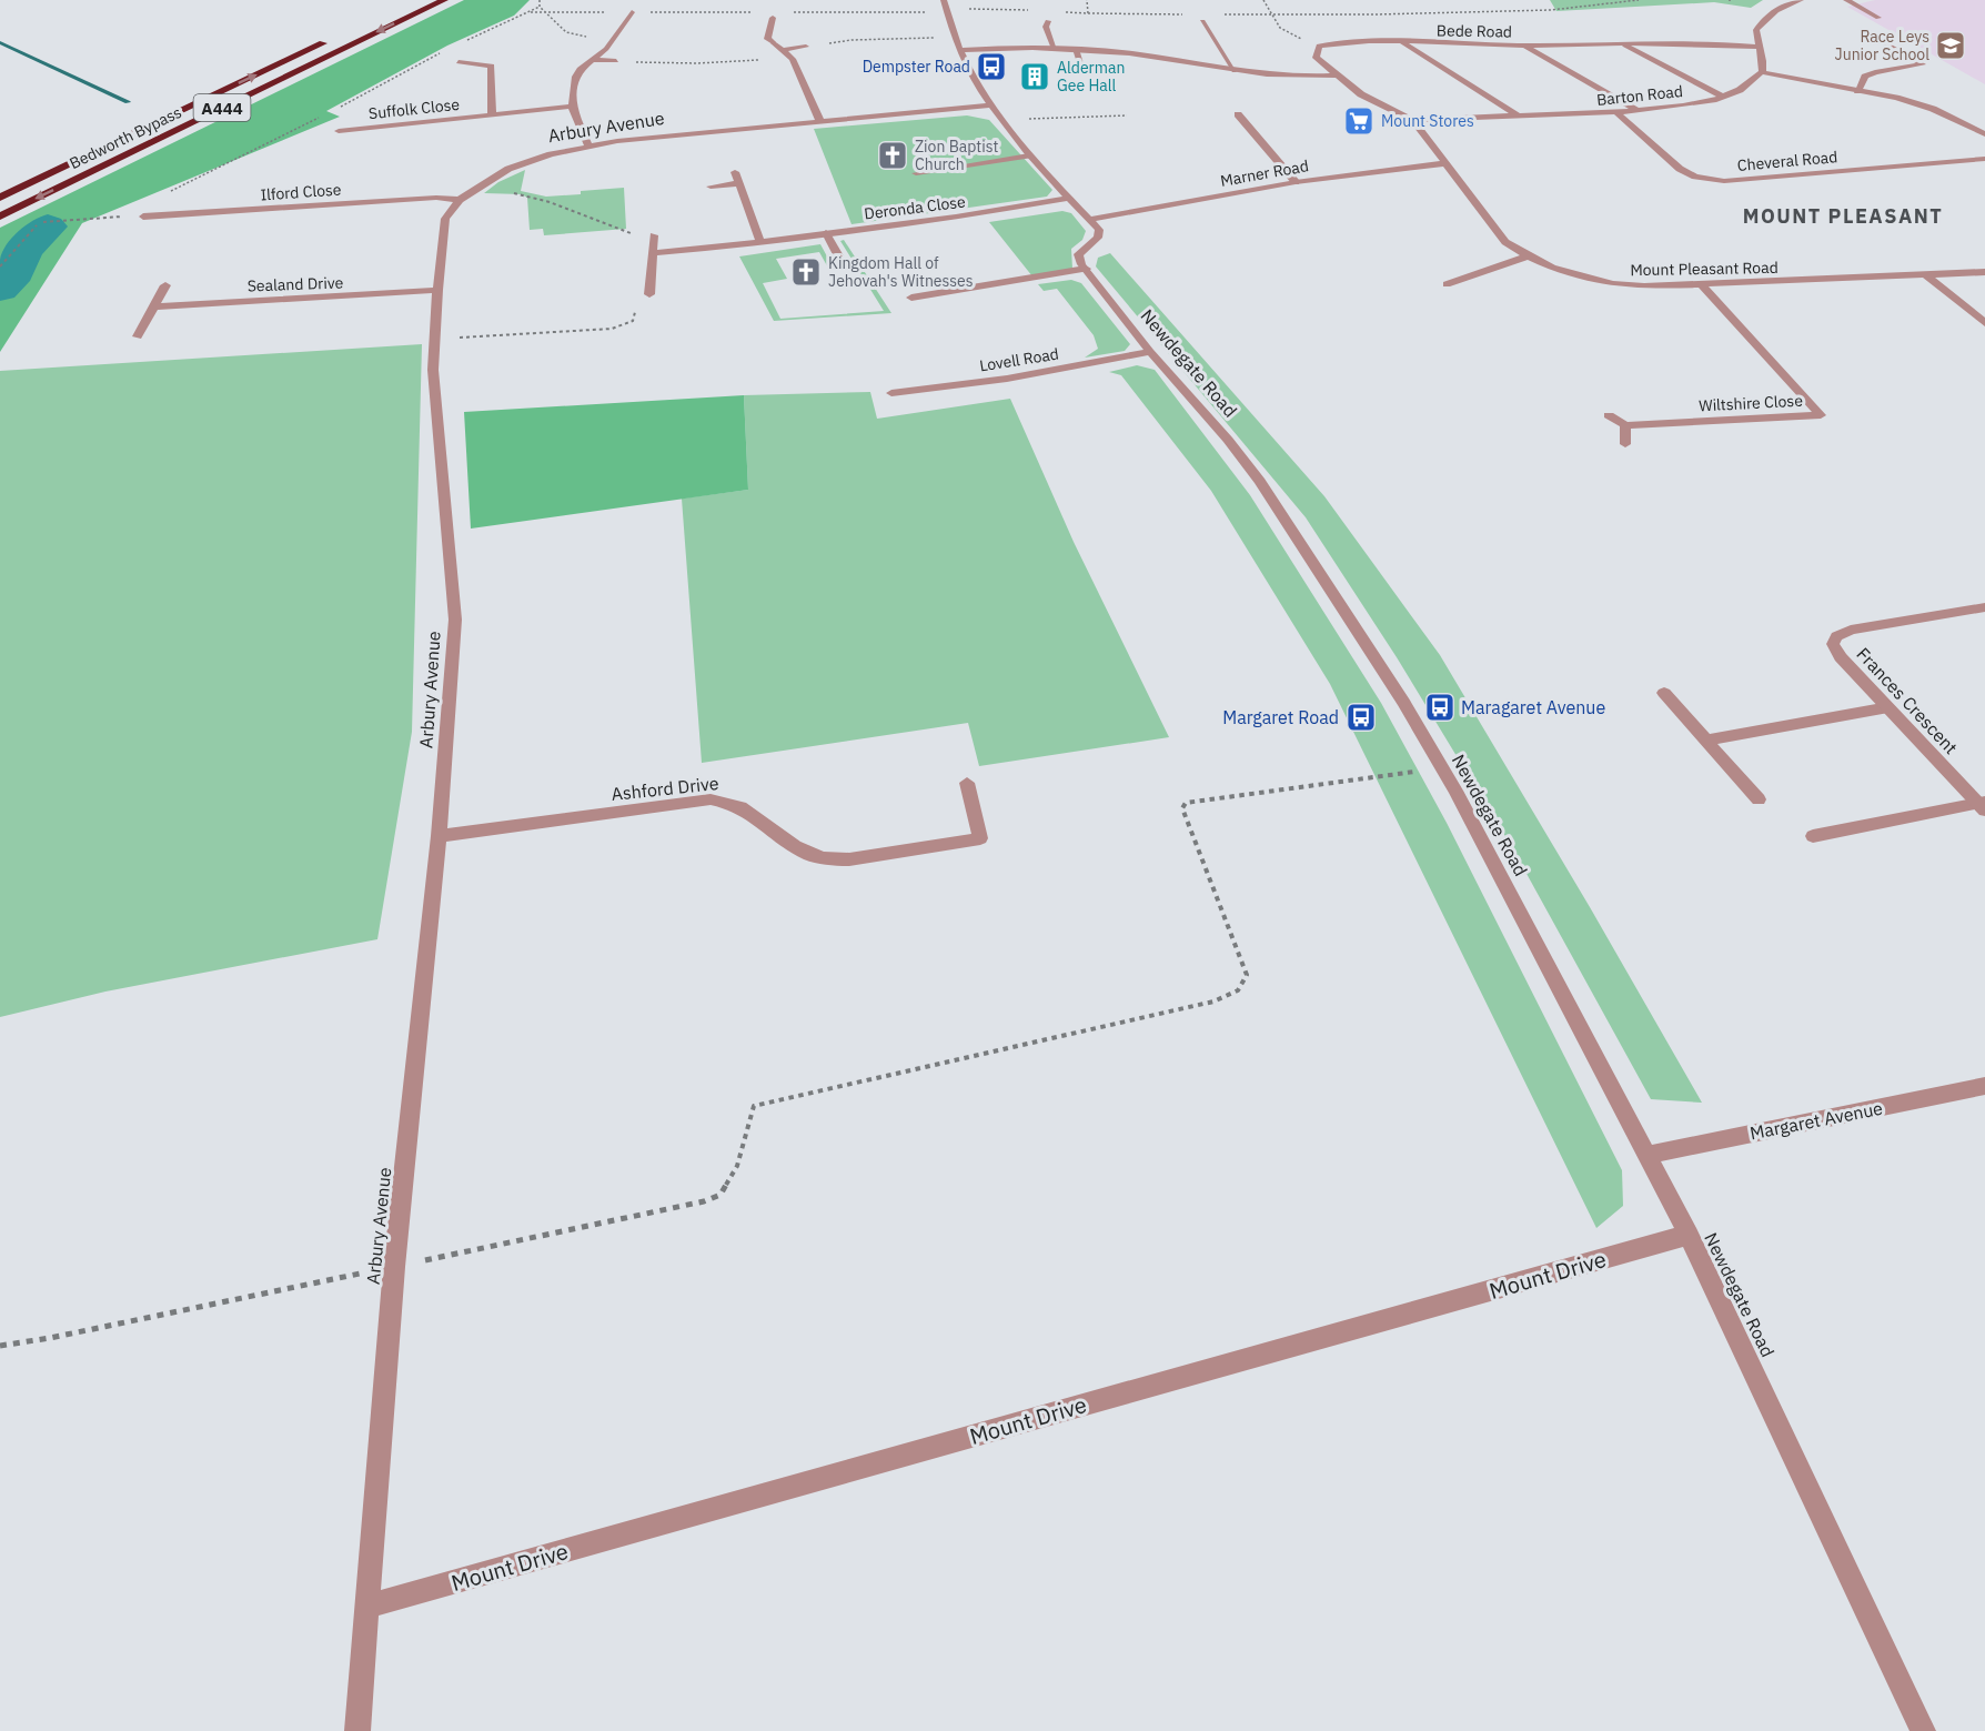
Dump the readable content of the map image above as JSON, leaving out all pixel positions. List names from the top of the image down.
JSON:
{
  "streets": {
    "highway": ["A444", "Bedworth Bypass"],
    "street": [
      "Bede Road",
      "Barton Road",
      "Suffolk Close",
      "Arbury Avenue",
      "Cheveral Road",
      "Marner Road",
      "Ilford Close",
      "Deronda Close",
      "Mount Pleasant Road",
      "Sealand Drive",
      "Lovell Road",
      "Newdegate Road",
      "Wiltshire Close",
      "Frances Crescent",
      "Ashford Drive",
      "Margaret Avenue",
      "Mount Drive"
    ]
  },
  "crossings": [
    ["Barton Road", "Cheveral Road"],
    ["Barton Road", "Mount Pleasant Road"],
    ["Arbury Avenue", "Ilford Close"],
    ["Arbury Avenue", "Sealand Drive"],
    ["Arbury Avenue", "Ashford Drive"],
    ["Arbury Avenue", "Mount Drive"],
    ["Marner Road", "Mount Pleasant Road"],
    ["Mount Pleasant Road", "Wiltshire Close"],
    ["Lovell Road", "Newdegate Road"],
    ["Newdegate Road", "Margaret Avenue"],
    ["Newdegate Road", "Mount Drive"]
  ],
  "districts": ["MOUNT PLEASANT"],
  "places": {
    "school or university": ["Race Leys Junior School"],
    "bus stop": ["Dempster Road", "Maragaret Avenue", "Margaret Road"],
    "building": ["Alderman Gee Hall"],
    "supermarket": ["Mount Stores"],
    "church": ["Zion Baptist Church", "Kingdom Hall of Jehovah's Witnesses"]
  }
}
